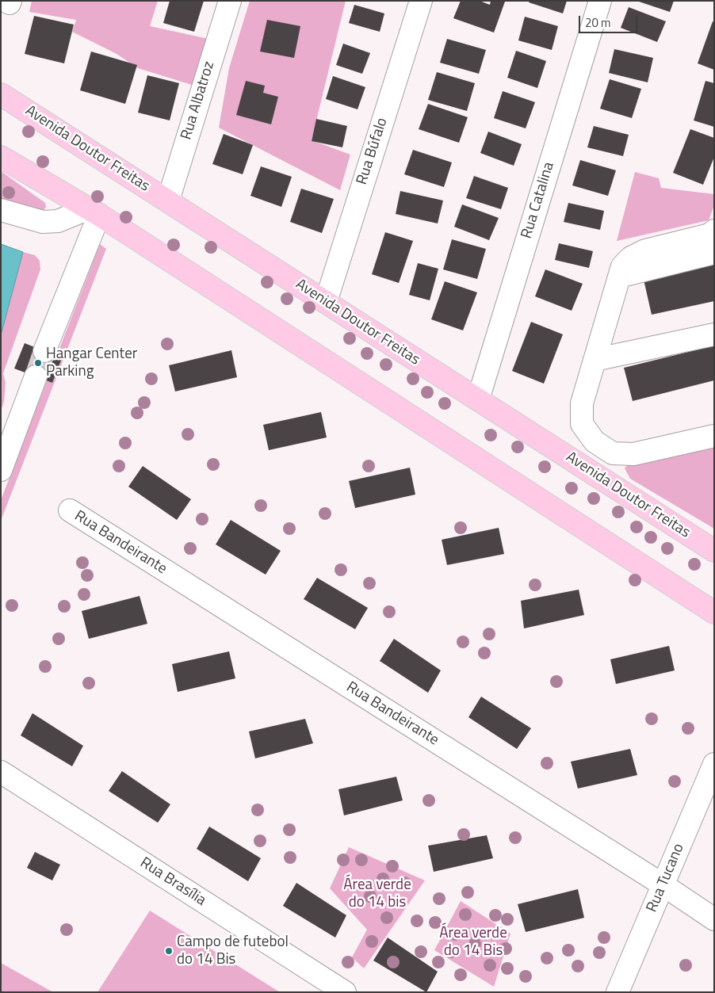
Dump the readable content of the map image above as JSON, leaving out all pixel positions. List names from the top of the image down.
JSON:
{
  "streets": {
    "main road": ["Avenida Doutor Freitas"],
    "street": [
      "Rua Albatroz",
      "Rua Búfalo",
      "Rua Catalina",
      "Rua Bandeirante",
      "Rua Tucano",
      "Rua Brasília"
    ]
  },
  "crossings": [
    ["Rua Albatroz", "Avenida Doutor Freitas"],
    ["Avenida Doutor Freitas", "Rua Búfalo"],
    ["Avenida Doutor Freitas", "Rua Catalina"],
    ["Rua Bandeirante", "Rua Tucano"]
  ],
  "parks": ["Área verde do 14 bis", "Área verde do 14 Bis"],
  "places": ["Hangar Center Parking", "Campo de futebol do 14 Bis"],
  "scale_bar": "20 m"
}
